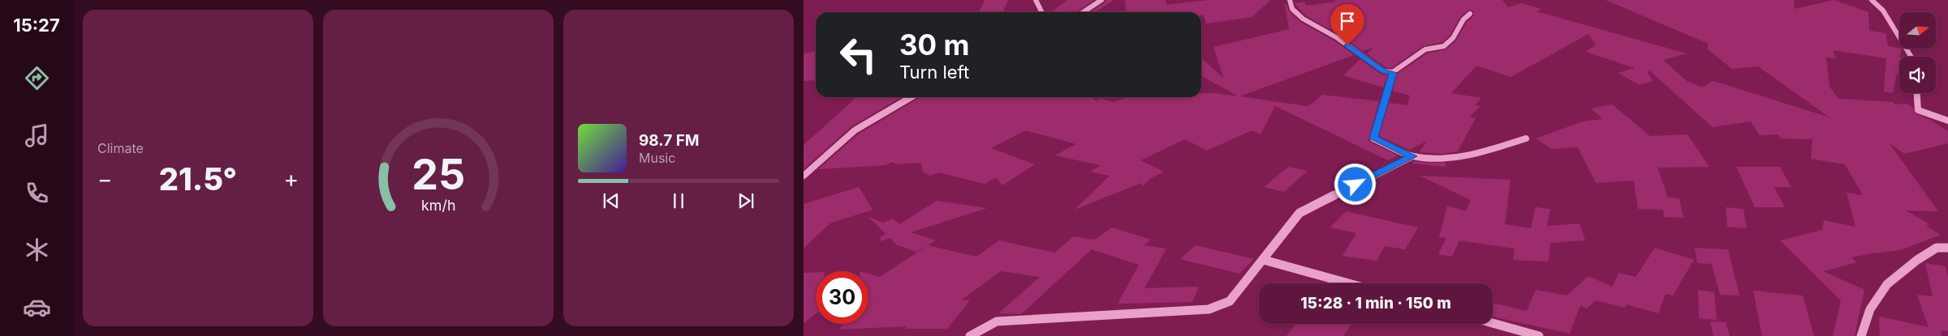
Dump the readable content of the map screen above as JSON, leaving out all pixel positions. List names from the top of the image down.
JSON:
{
  "north": "right",
  "page": {
    "tabs": "15:27",
    "tile": "Climate",
    "turn": ["30 m", "Turn left"],
    "song": ["98.7 FM", "Music"],
    "heat": ["−", "21.5°", "+"],
    "limit": "30",
    "trip": "15:28 · 1 min · 150 m",
    "gauge": ["25", "km/h"]
  }
}
